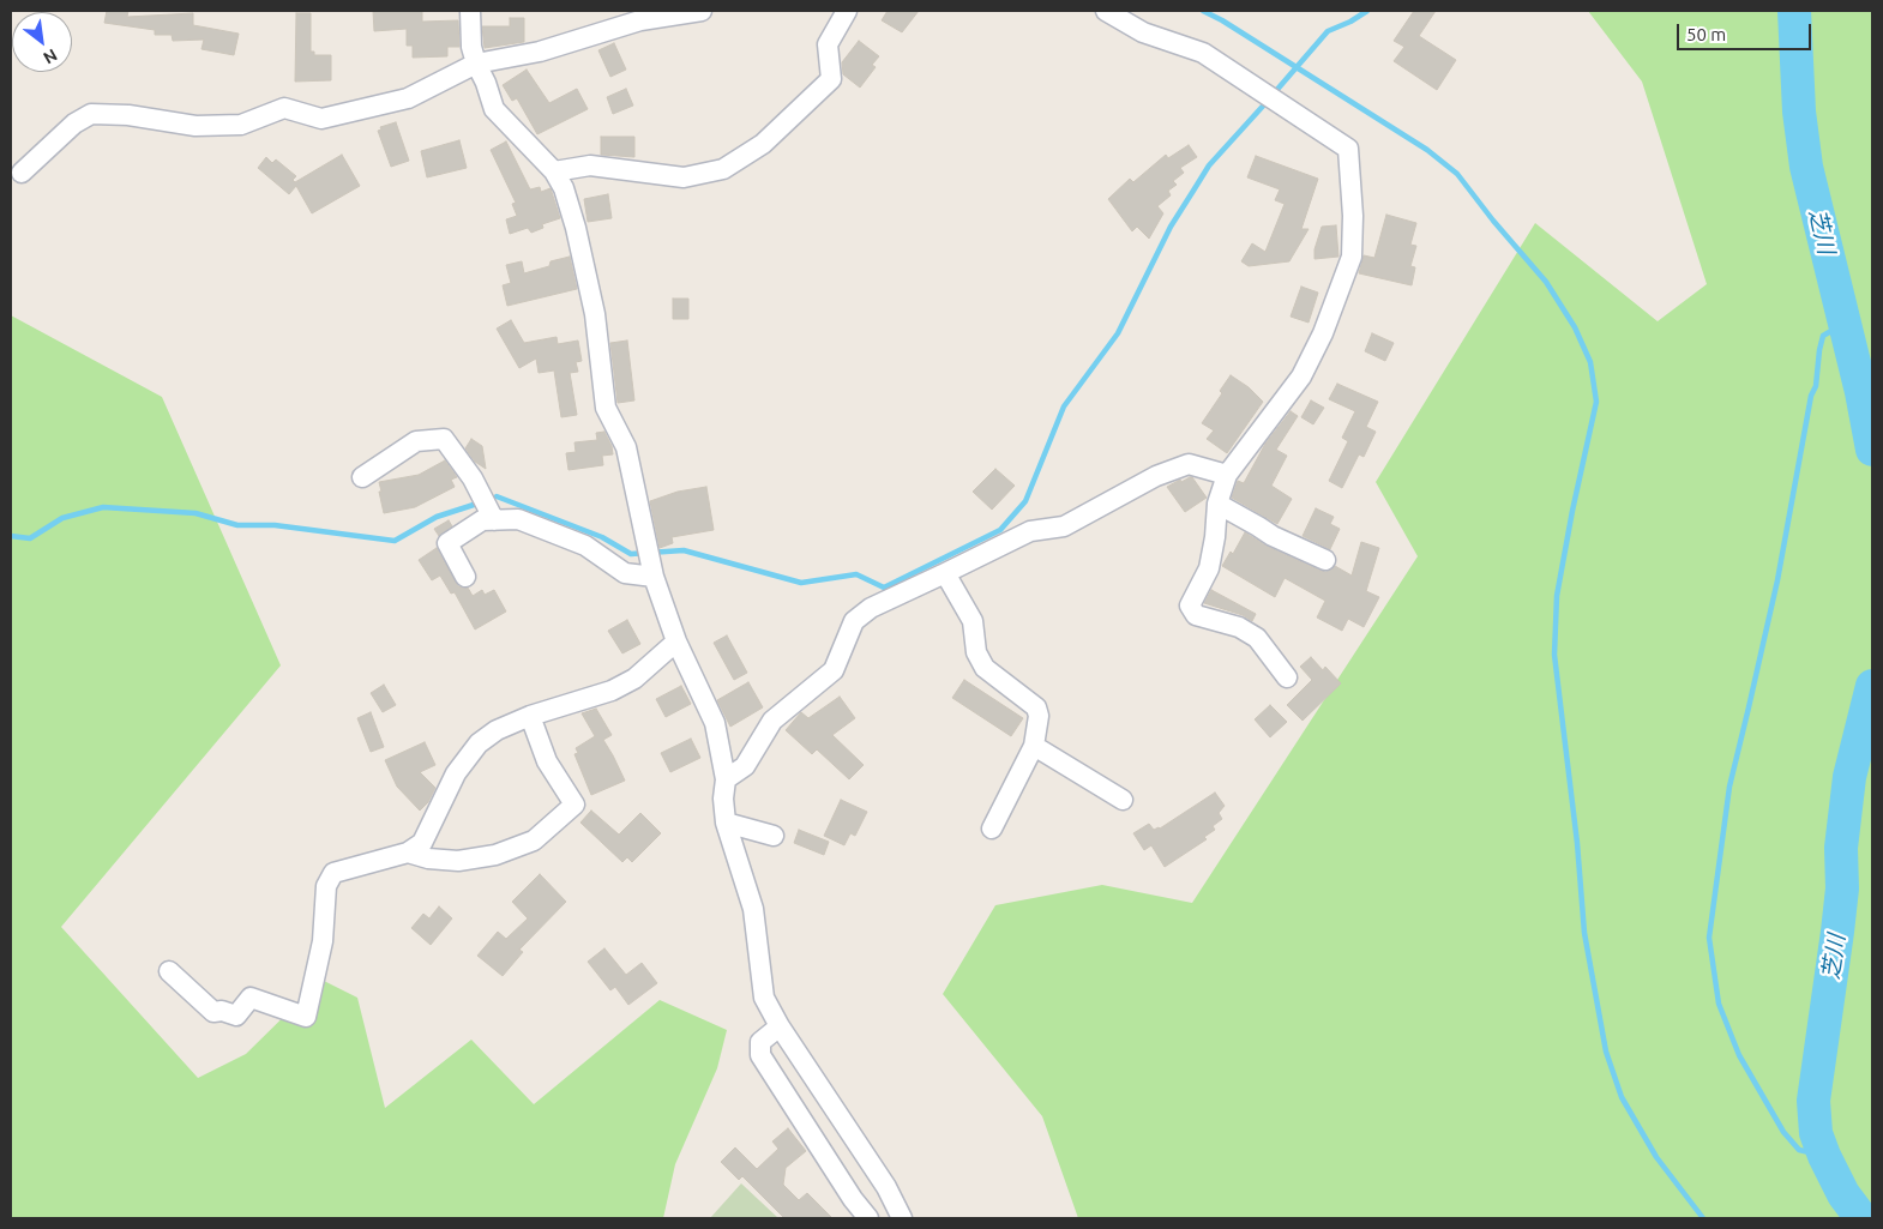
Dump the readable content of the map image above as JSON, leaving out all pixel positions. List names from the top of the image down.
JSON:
{
  "water": ["芝川"],
  "scale_bar": "50 m",
  "north": "bottom right"
}
